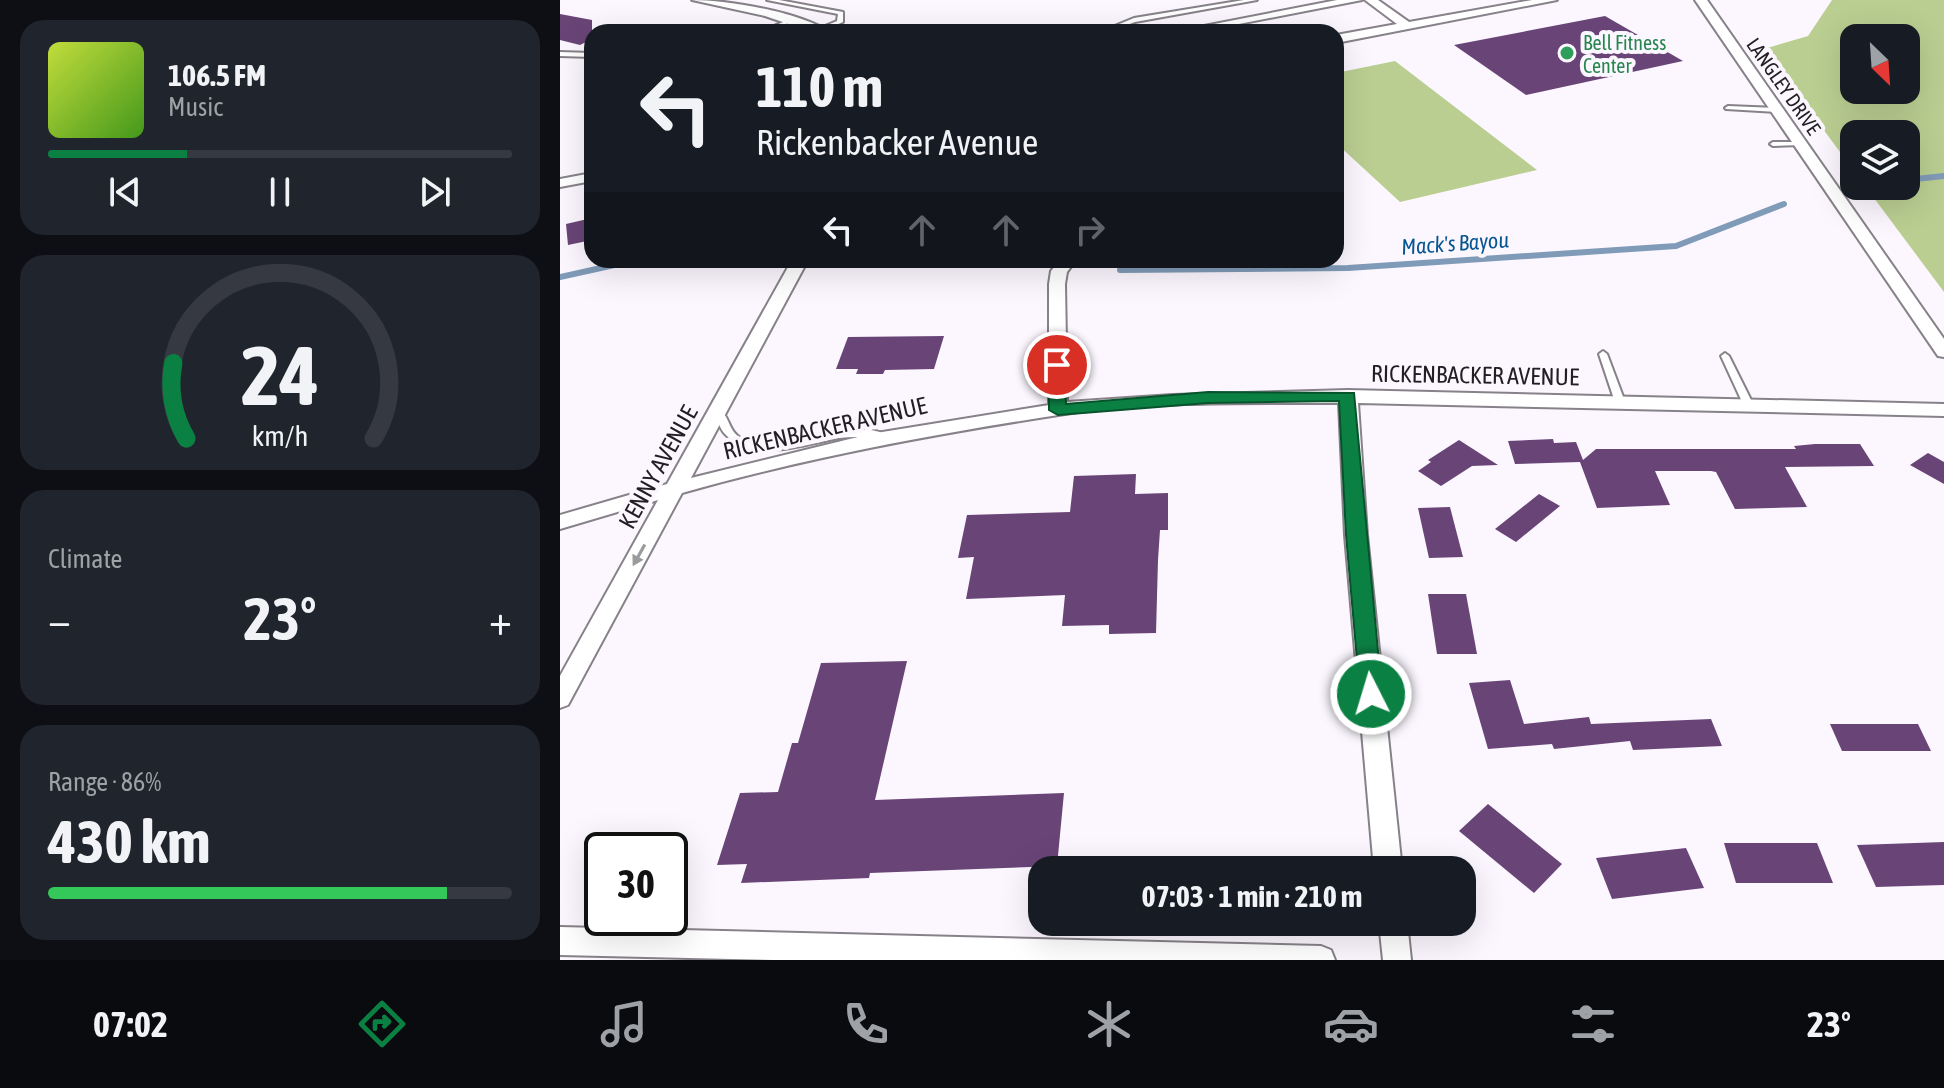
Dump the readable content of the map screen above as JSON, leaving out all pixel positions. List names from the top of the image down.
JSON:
{
  "streets": {
    "street": ["LANGLEY DRIVE", "RICKENBACKER AVENUE", "KENNY AVENUE"]
  },
  "crossings": [
    ["RICKENBACKER AVENUE", "KENNY AVENUE"]
  ],
  "one_way": ["KENNY AVENUE"],
  "water": ["Mack's Bayou"],
  "places": ["Bell Fitness Center"],
  "north": "bottom right",
  "page": {
    "turn": ["110 m", "Rickenbacker Avenue"],
    "song": ["106.5 FM", "Music"],
    "tile": [
      "Climate",
      ["Range · 86%", "430 km"]
    ],
    "heat": ["−", "23°", "+"],
    "limit": "30",
    "trip": "07:03 · 1 min · 210 m",
    "tabs": ["07:02", "23°"],
    "gauge": ["24", "km/h"]
  }
}
